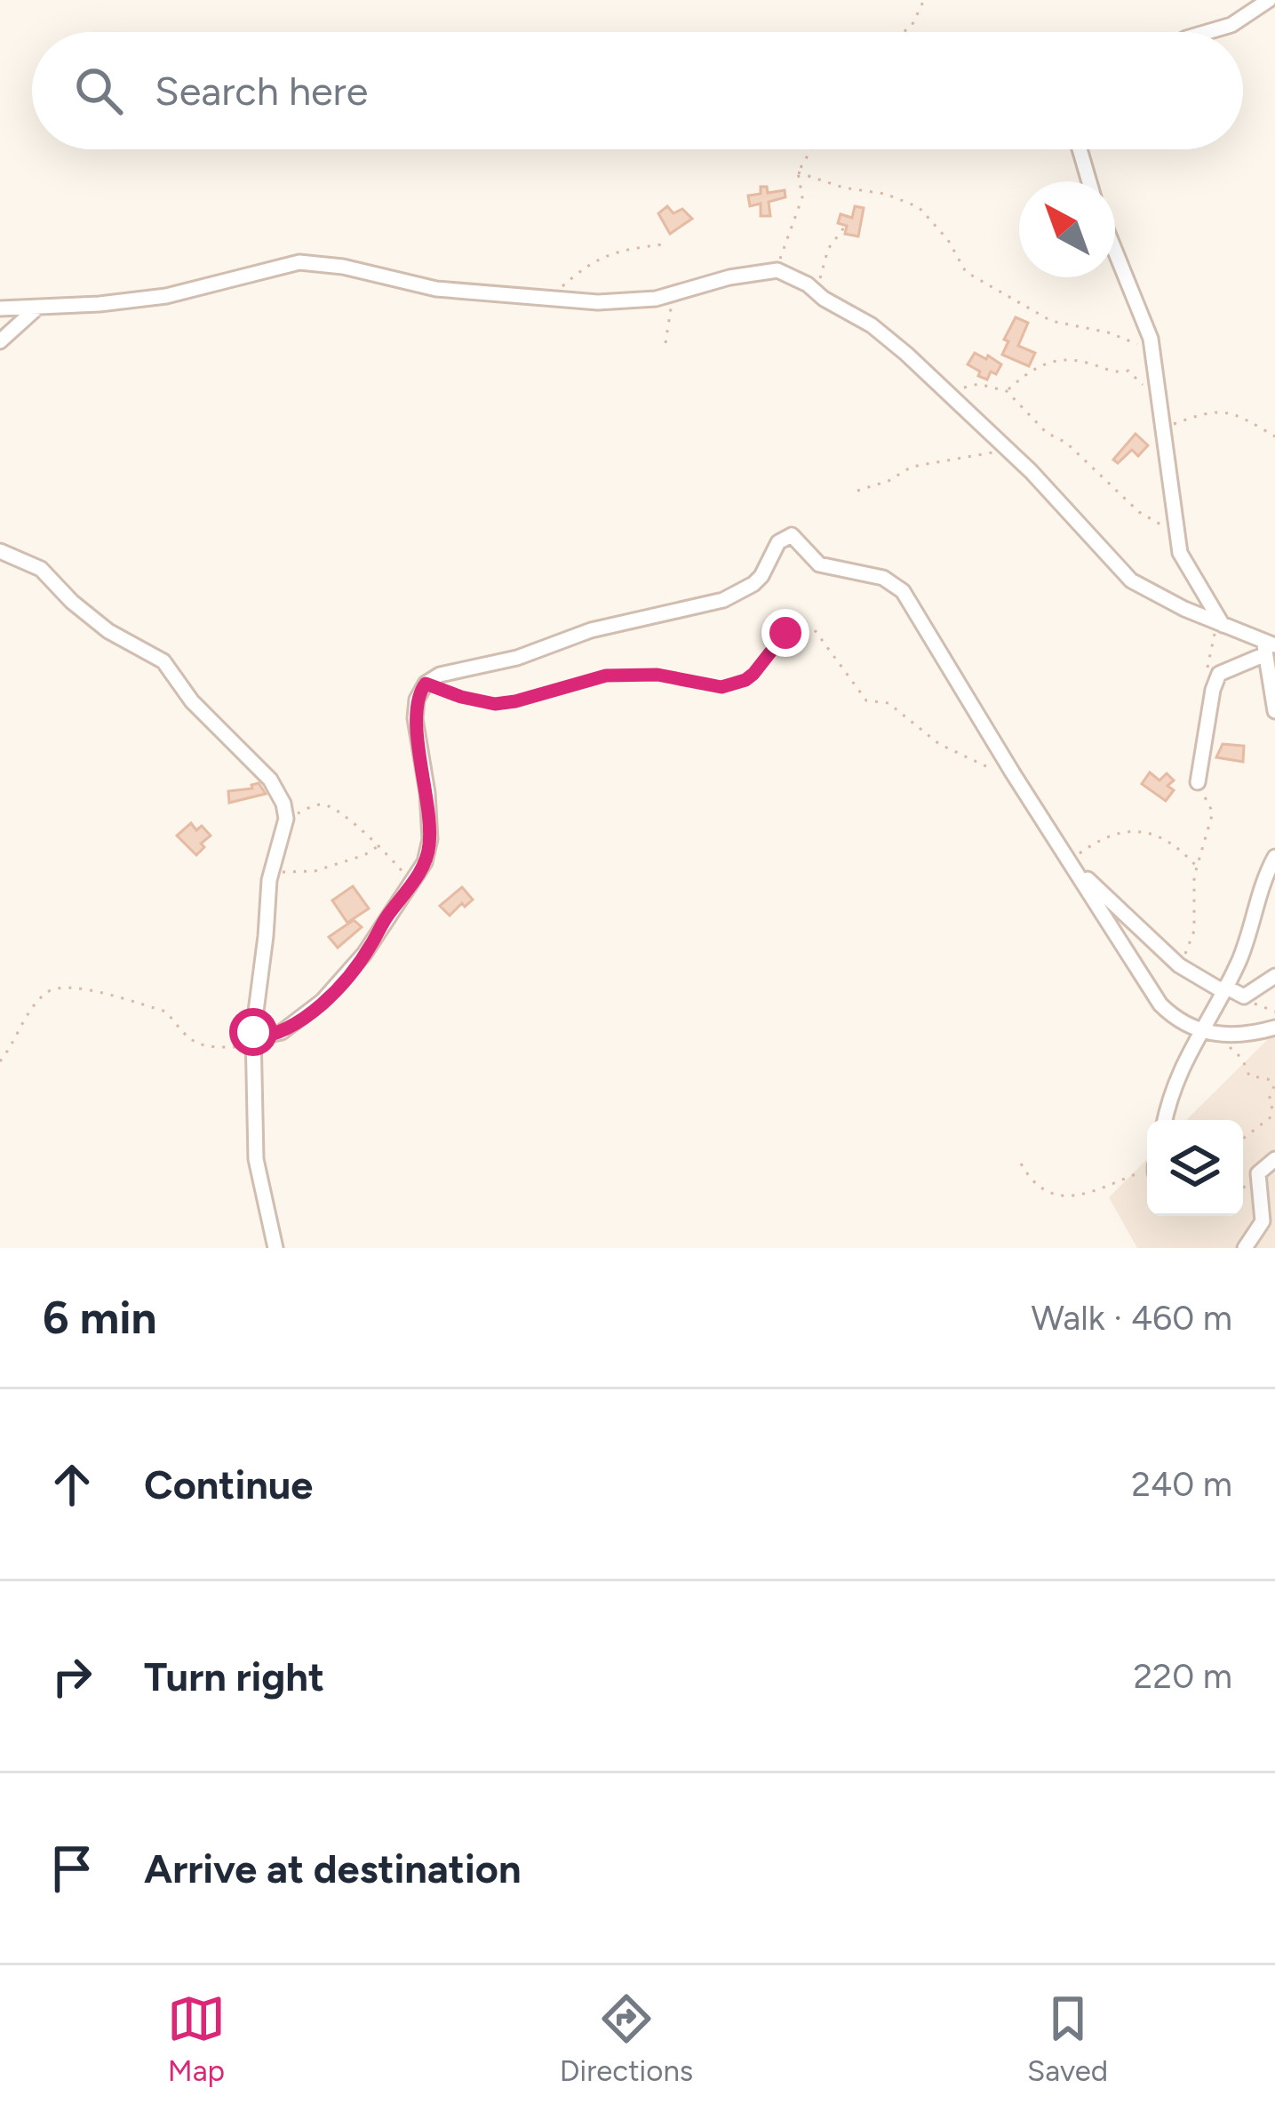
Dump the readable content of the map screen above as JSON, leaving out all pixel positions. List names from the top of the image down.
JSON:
{
  "north": "top left",
  "page": {
    "search": "Search here",
    "heading": ["6 min", "Walk · 460 m"],
    "list": [
      ["Continue", "240 m"],
      ["Turn right", "220 m"],
      "Arrive at destination"
    ],
    "nav": ["Map", "Directions", "Saved"]
  }
}
